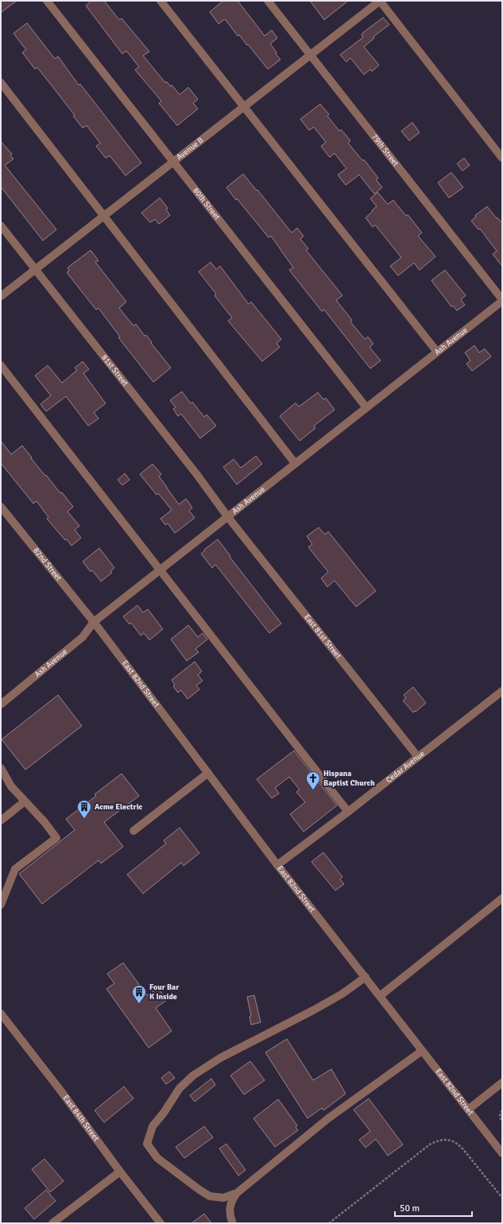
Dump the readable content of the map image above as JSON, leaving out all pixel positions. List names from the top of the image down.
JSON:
{
  "streets": {
    "street": [
      "Avenue B",
      "79th Street",
      "80th Street",
      "Ash Avenue",
      "81st Street",
      "82nd Street",
      "East 81st Street",
      "East 82nd Street",
      "Cedar Avenue",
      "East 84th Street"
    ]
  },
  "crossings": [
    ["Avenue B", "79th Street"],
    ["Avenue B", "80th Street"],
    ["Avenue B", "81st Street"],
    ["79th Street", "Ash Avenue"],
    ["80th Street", "Ash Avenue"],
    ["Ash Avenue", "81st Street"],
    ["Ash Avenue", "82nd Street"],
    ["Ash Avenue", "East 81st Street"],
    ["Ash Avenue", "East 82nd Street"],
    ["81st Street", "East 81st Street"],
    ["82nd Street", "East 82nd Street"],
    ["East 81st Street", "Cedar Avenue"],
    ["East 82nd Street", "Cedar Avenue"]
  ],
  "places": {
    "church": ["Hispana Baptist Church"],
    "building": ["Acme Electric", "Four Bar K Inside"]
  },
  "scale_bar": "50 m"
}
